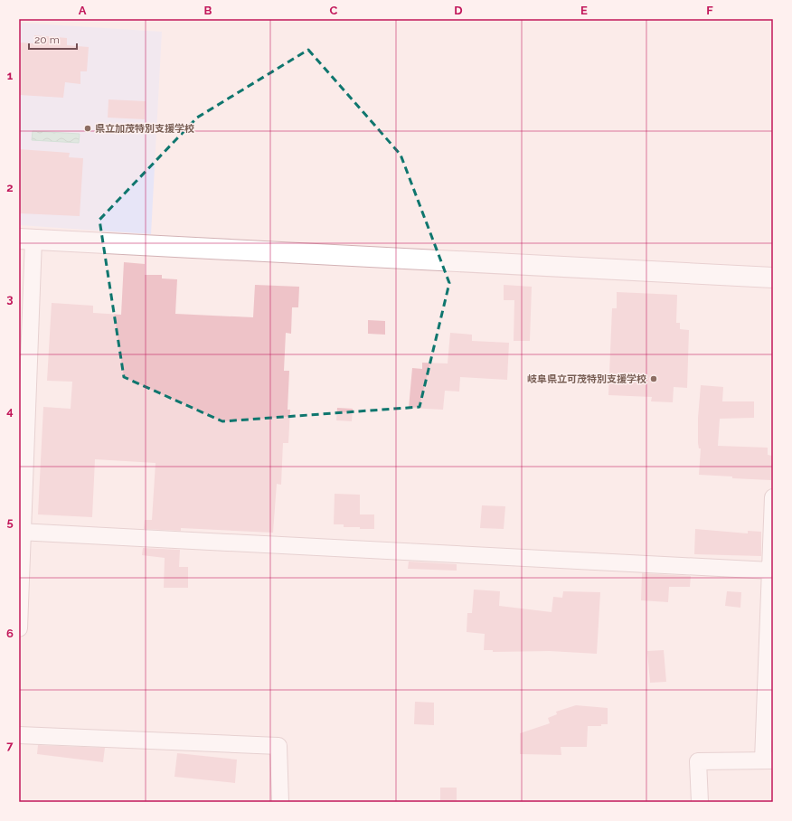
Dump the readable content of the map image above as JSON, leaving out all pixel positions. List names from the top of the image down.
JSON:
{
  "places": ["県立加茂特別支援学校", "岐阜県立可茂特別支援学校"],
  "scale_bar": "20 m",
  "grid": {
    "columns": [
      "A",
      "B",
      "C",
      "D",
      "E",
      "F"
    ],
    "rows": [
      "1",
      "2",
      "3",
      "4",
      "5",
      "6",
      "7"
    ]
  }
}
